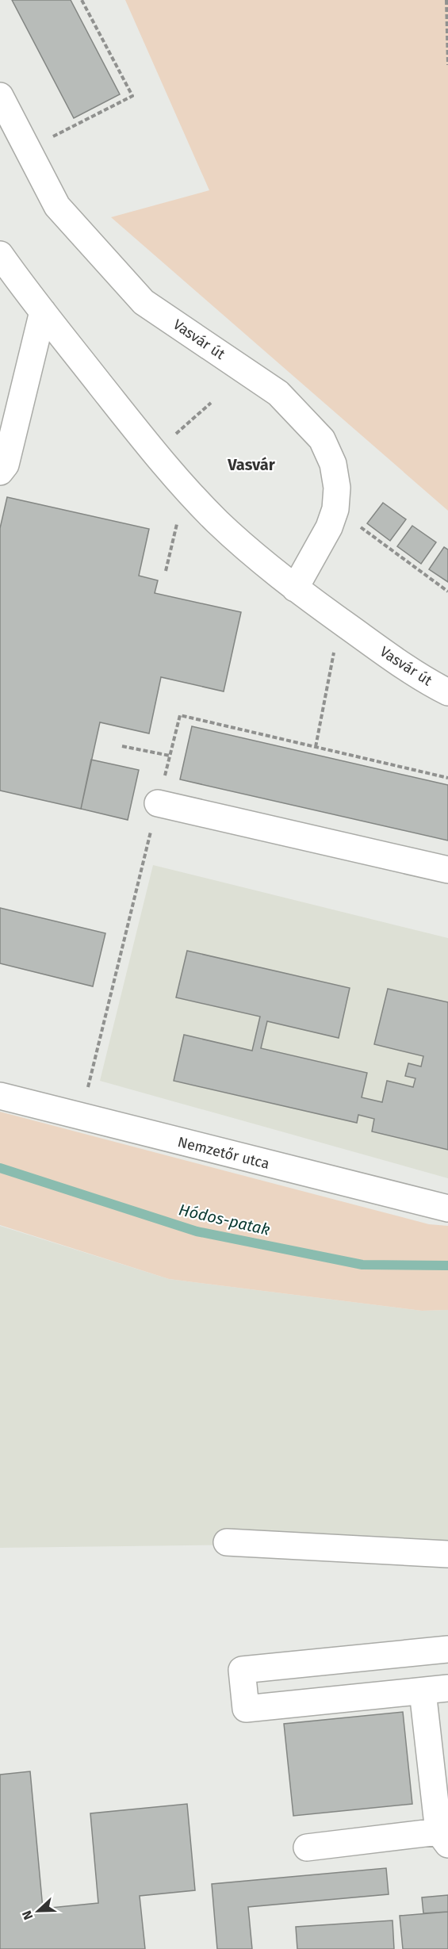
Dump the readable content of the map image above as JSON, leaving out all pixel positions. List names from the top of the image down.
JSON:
{
  "streets": {
    "street": ["Vasvár út", "Nemzetőr utca"]
  },
  "districts": ["Vasvár"],
  "water": ["Hódos-patak"],
  "north": "left"
}
